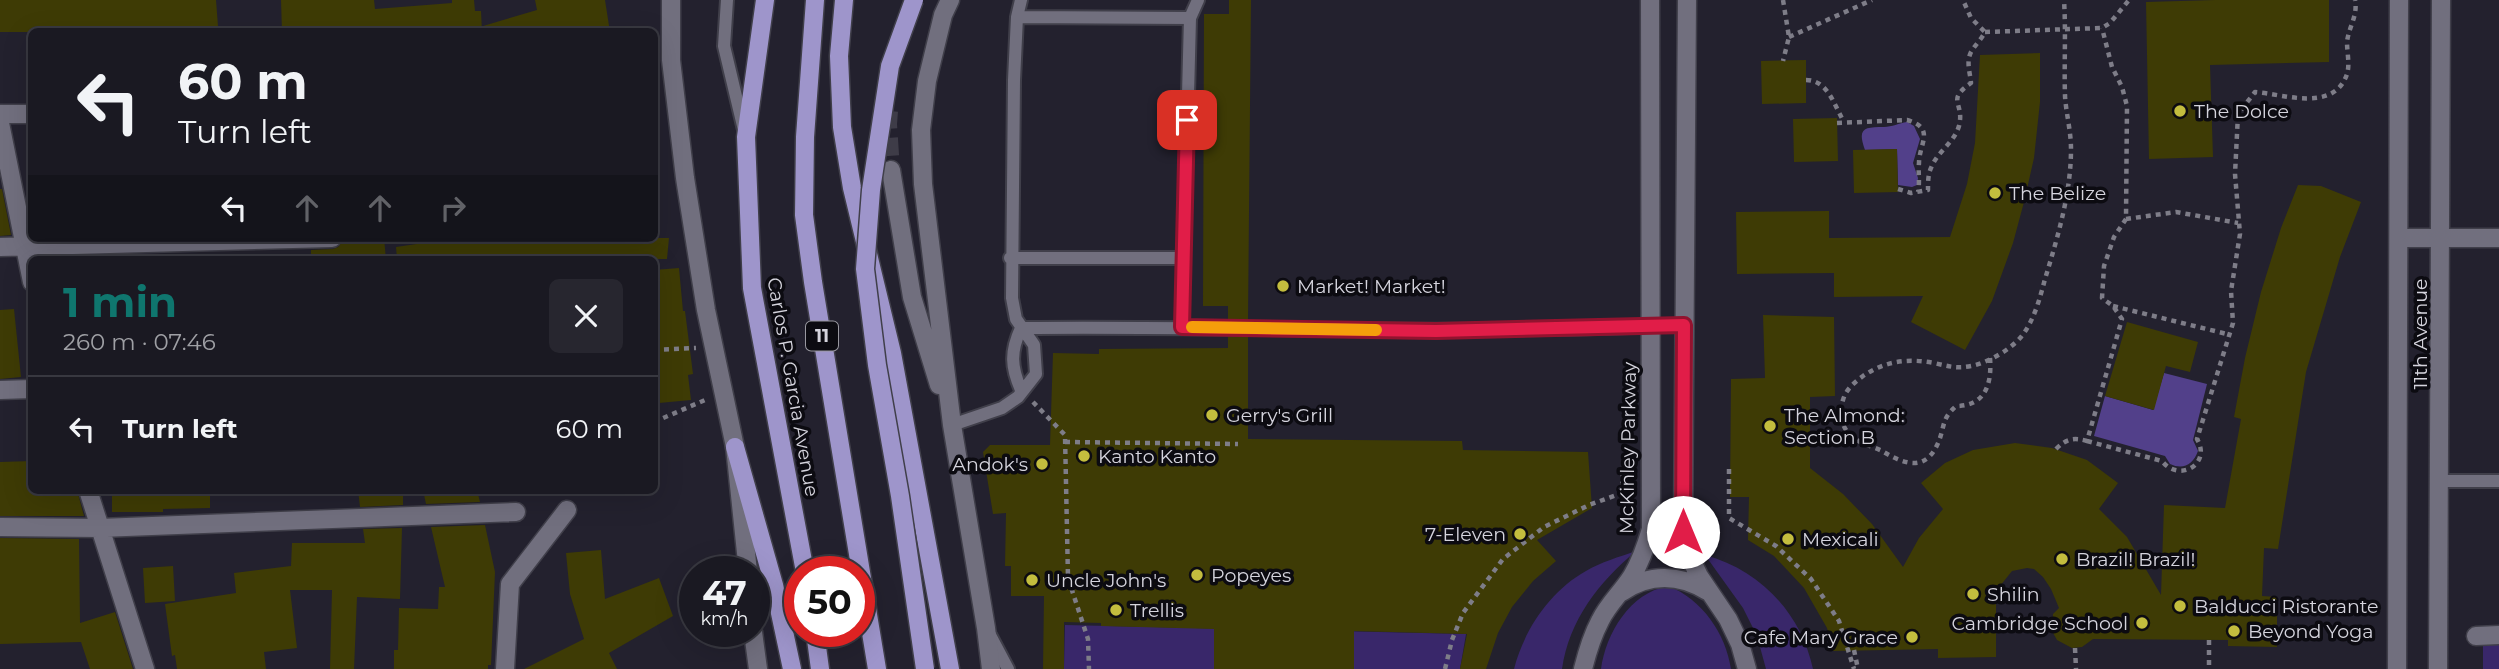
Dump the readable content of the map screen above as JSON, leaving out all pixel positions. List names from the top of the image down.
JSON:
{
  "streets": {
    "main road": [
      "11th Avenue",
      "11",
      "Carlos P. Garcia Avenue",
      "McKinley Parkway"
    ]
  },
  "places": [
    "The Dolce",
    "The Belize",
    "Market! Market!",
    "Gerry's Grill",
    "The Almond: Section B",
    "Kanto Kanto",
    "Andok's",
    "7-Eleven",
    "Mexicali",
    "Brazil! Brazil!",
    "Popeyes",
    "Uncle John's",
    "Shilin",
    "Balducci Ristorante",
    "Trellis",
    "Cambridge School",
    "Beyond Yoga",
    "Cafe Mary Grace"
  ],
  "page": {
    "turn": ["60 m", "Turn left"],
    "heading": ["1 min", "260 m · 07:46"],
    "list": [
      {
        "name": "Turn left",
        "value": "60 m"
      }
    ],
    "speed": "47 km/h",
    "limit": "50"
  }
}
